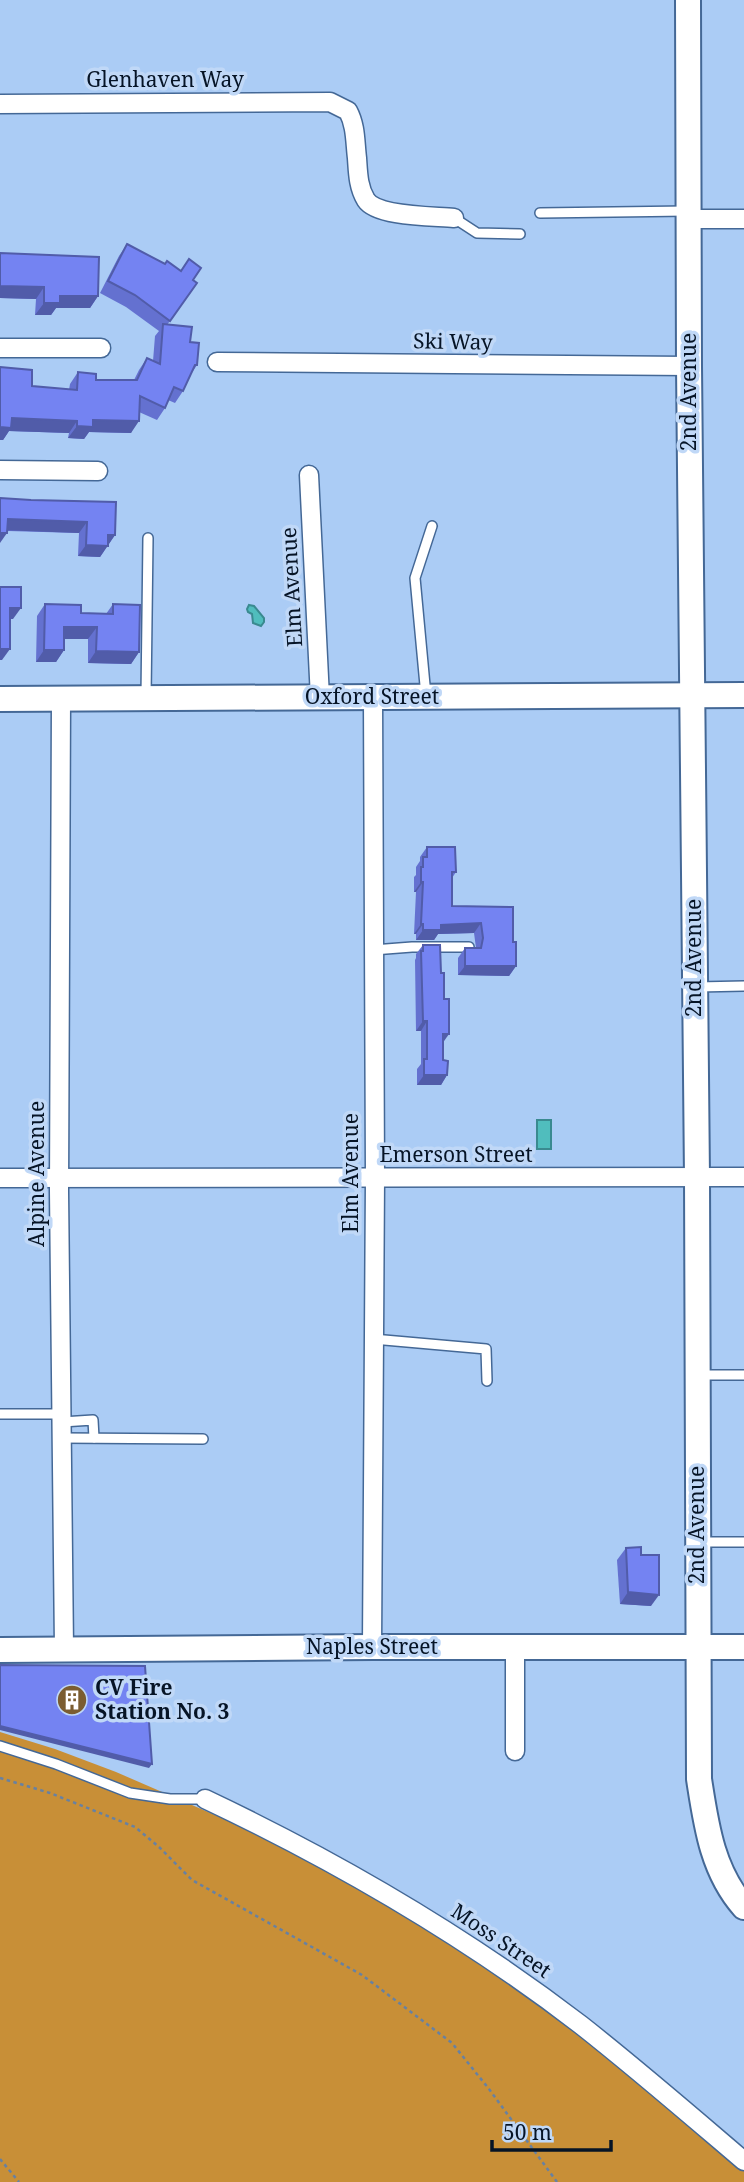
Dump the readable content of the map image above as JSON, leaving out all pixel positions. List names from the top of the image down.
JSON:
{
  "streets": {
    "street": [
      "Glenhaven Way",
      "Ski Way",
      "2nd Avenue",
      "Elm Avenue",
      "Oxford Street",
      "Emerson Street",
      "Alpine Avenue",
      "Naples Street",
      "Moss Street"
    ]
  },
  "crossings": [
    ["Ski Way", "2nd Avenue"],
    ["2nd Avenue", "Oxford Street"],
    ["2nd Avenue", "Emerson Street"],
    ["2nd Avenue", "Naples Street"],
    ["Elm Avenue", "Oxford Street"],
    ["Elm Avenue", "Emerson Street"],
    ["Elm Avenue", "Naples Street"],
    ["Oxford Street", "Alpine Avenue"],
    ["Emerson Street", "Alpine Avenue"],
    ["Alpine Avenue", "Naples Street"]
  ],
  "places": {
    "building": ["CV Fire Station No. 3"]
  },
  "scale_bar": "50 m"
}
